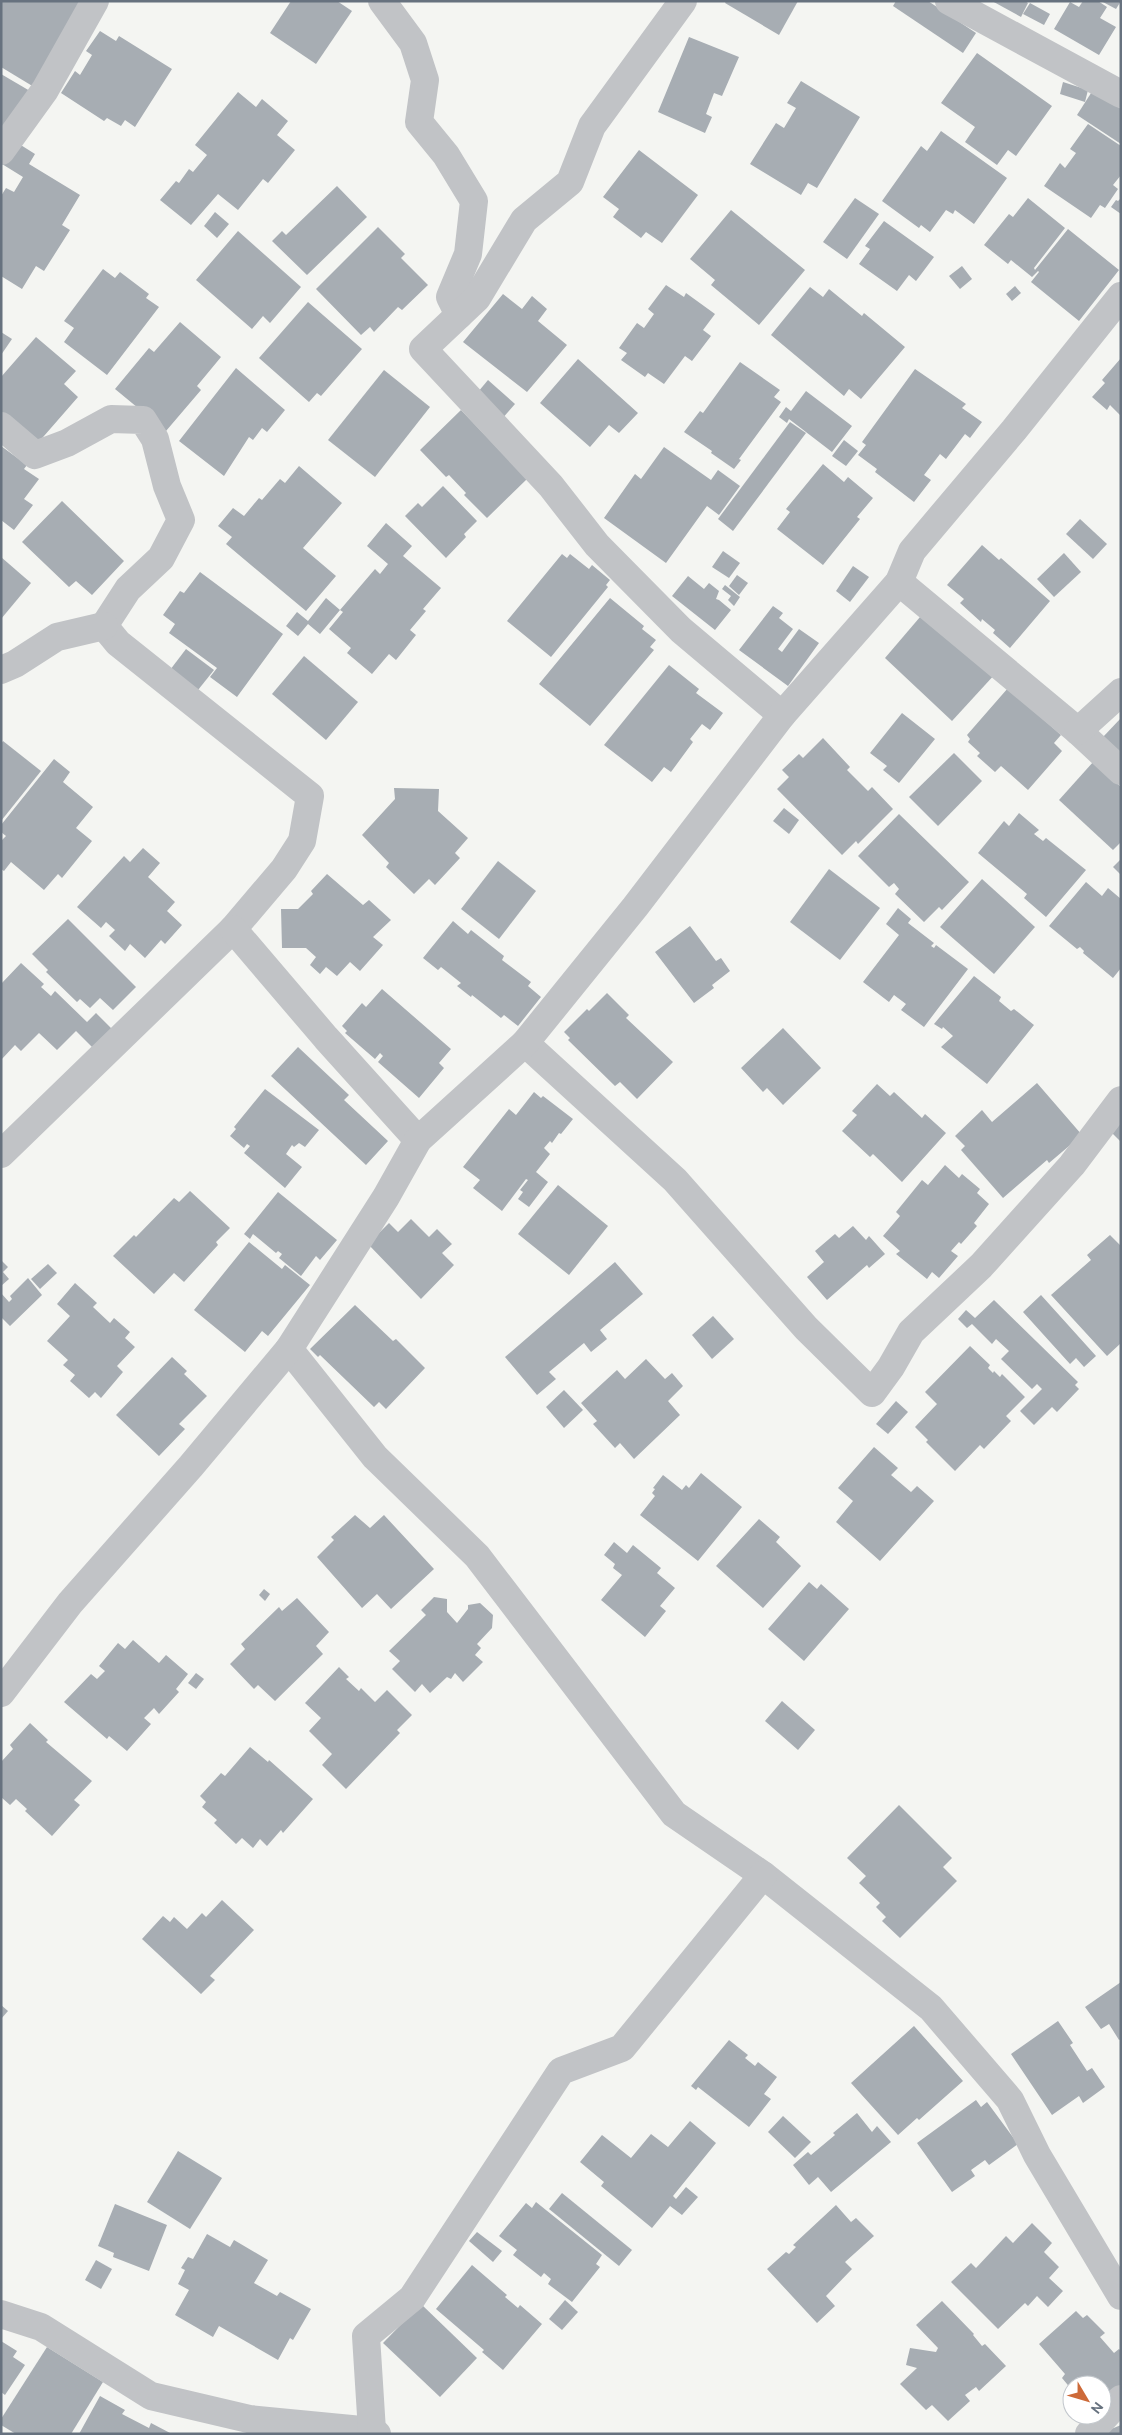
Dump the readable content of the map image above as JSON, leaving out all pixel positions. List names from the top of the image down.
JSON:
{
  "north": "bottom right"
}
